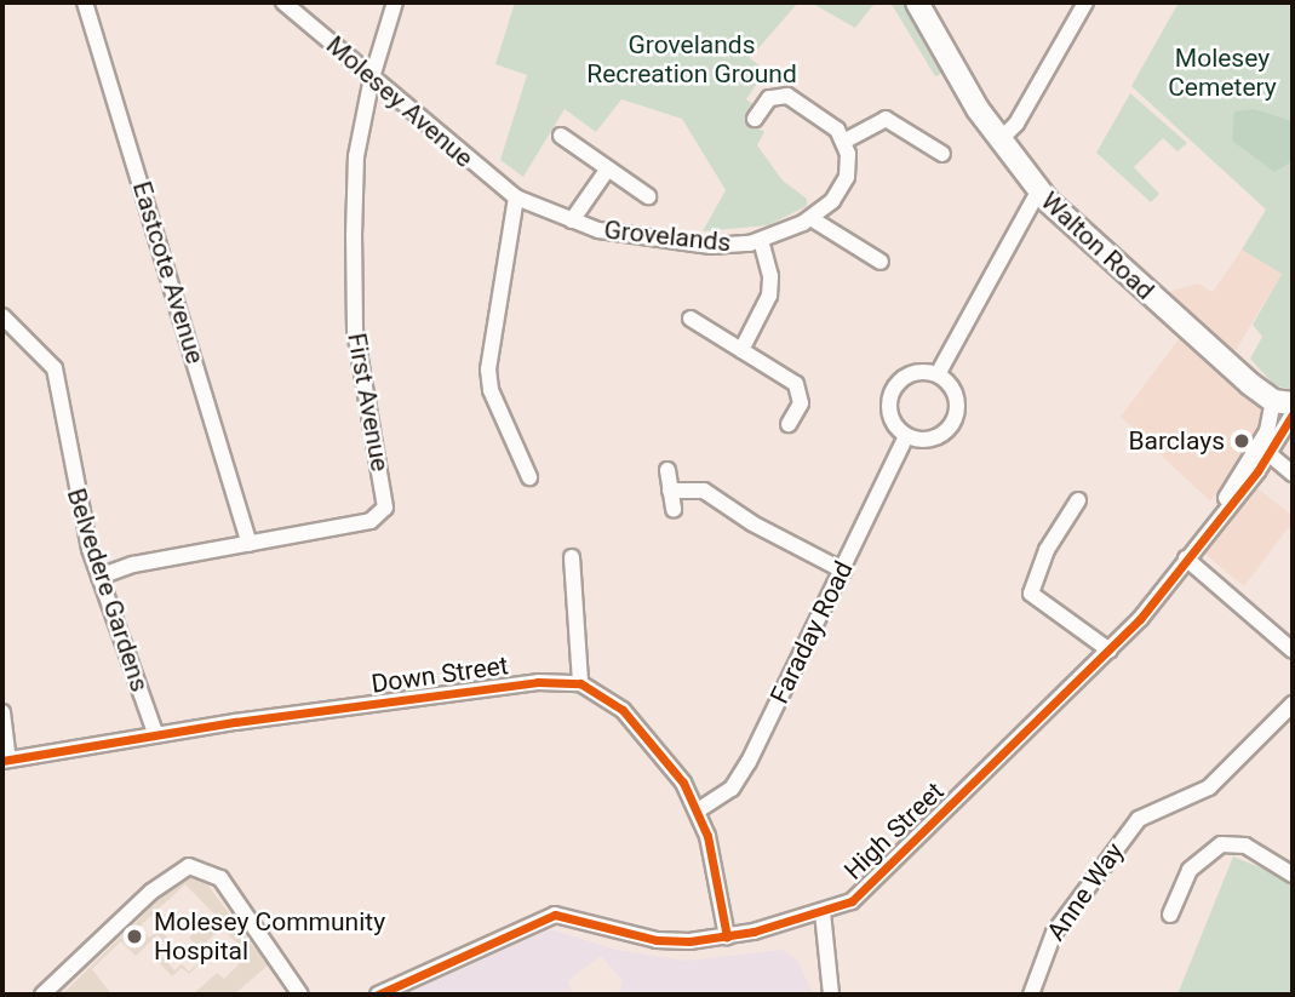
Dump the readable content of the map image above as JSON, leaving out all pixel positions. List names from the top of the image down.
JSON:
{
  "streets": {
    "main road": ["Walton Road"],
    "street": [
      "Molesey Avenue",
      "Grovelands",
      "Eastcote Avenue",
      "First Avenue",
      "Belvedere Gardens",
      "Faraday Road",
      "Down Street",
      "High Street",
      "Anne Way"
    ]
  },
  "crossings": [
    ["Molesey Avenue", "Grovelands"],
    ["Molesey Avenue", "First Avenue"],
    ["Walton Road", "High Street"],
    ["Eastcote Avenue", "First Avenue"],
    ["First Avenue", "Belvedere Gardens"],
    ["Belvedere Gardens", "Down Street"]
  ],
  "parks": ["Grovelands Recreation Ground", "Molesey Cemetery"],
  "places": ["Barclays", "Molesey Community Hospital"]
}
